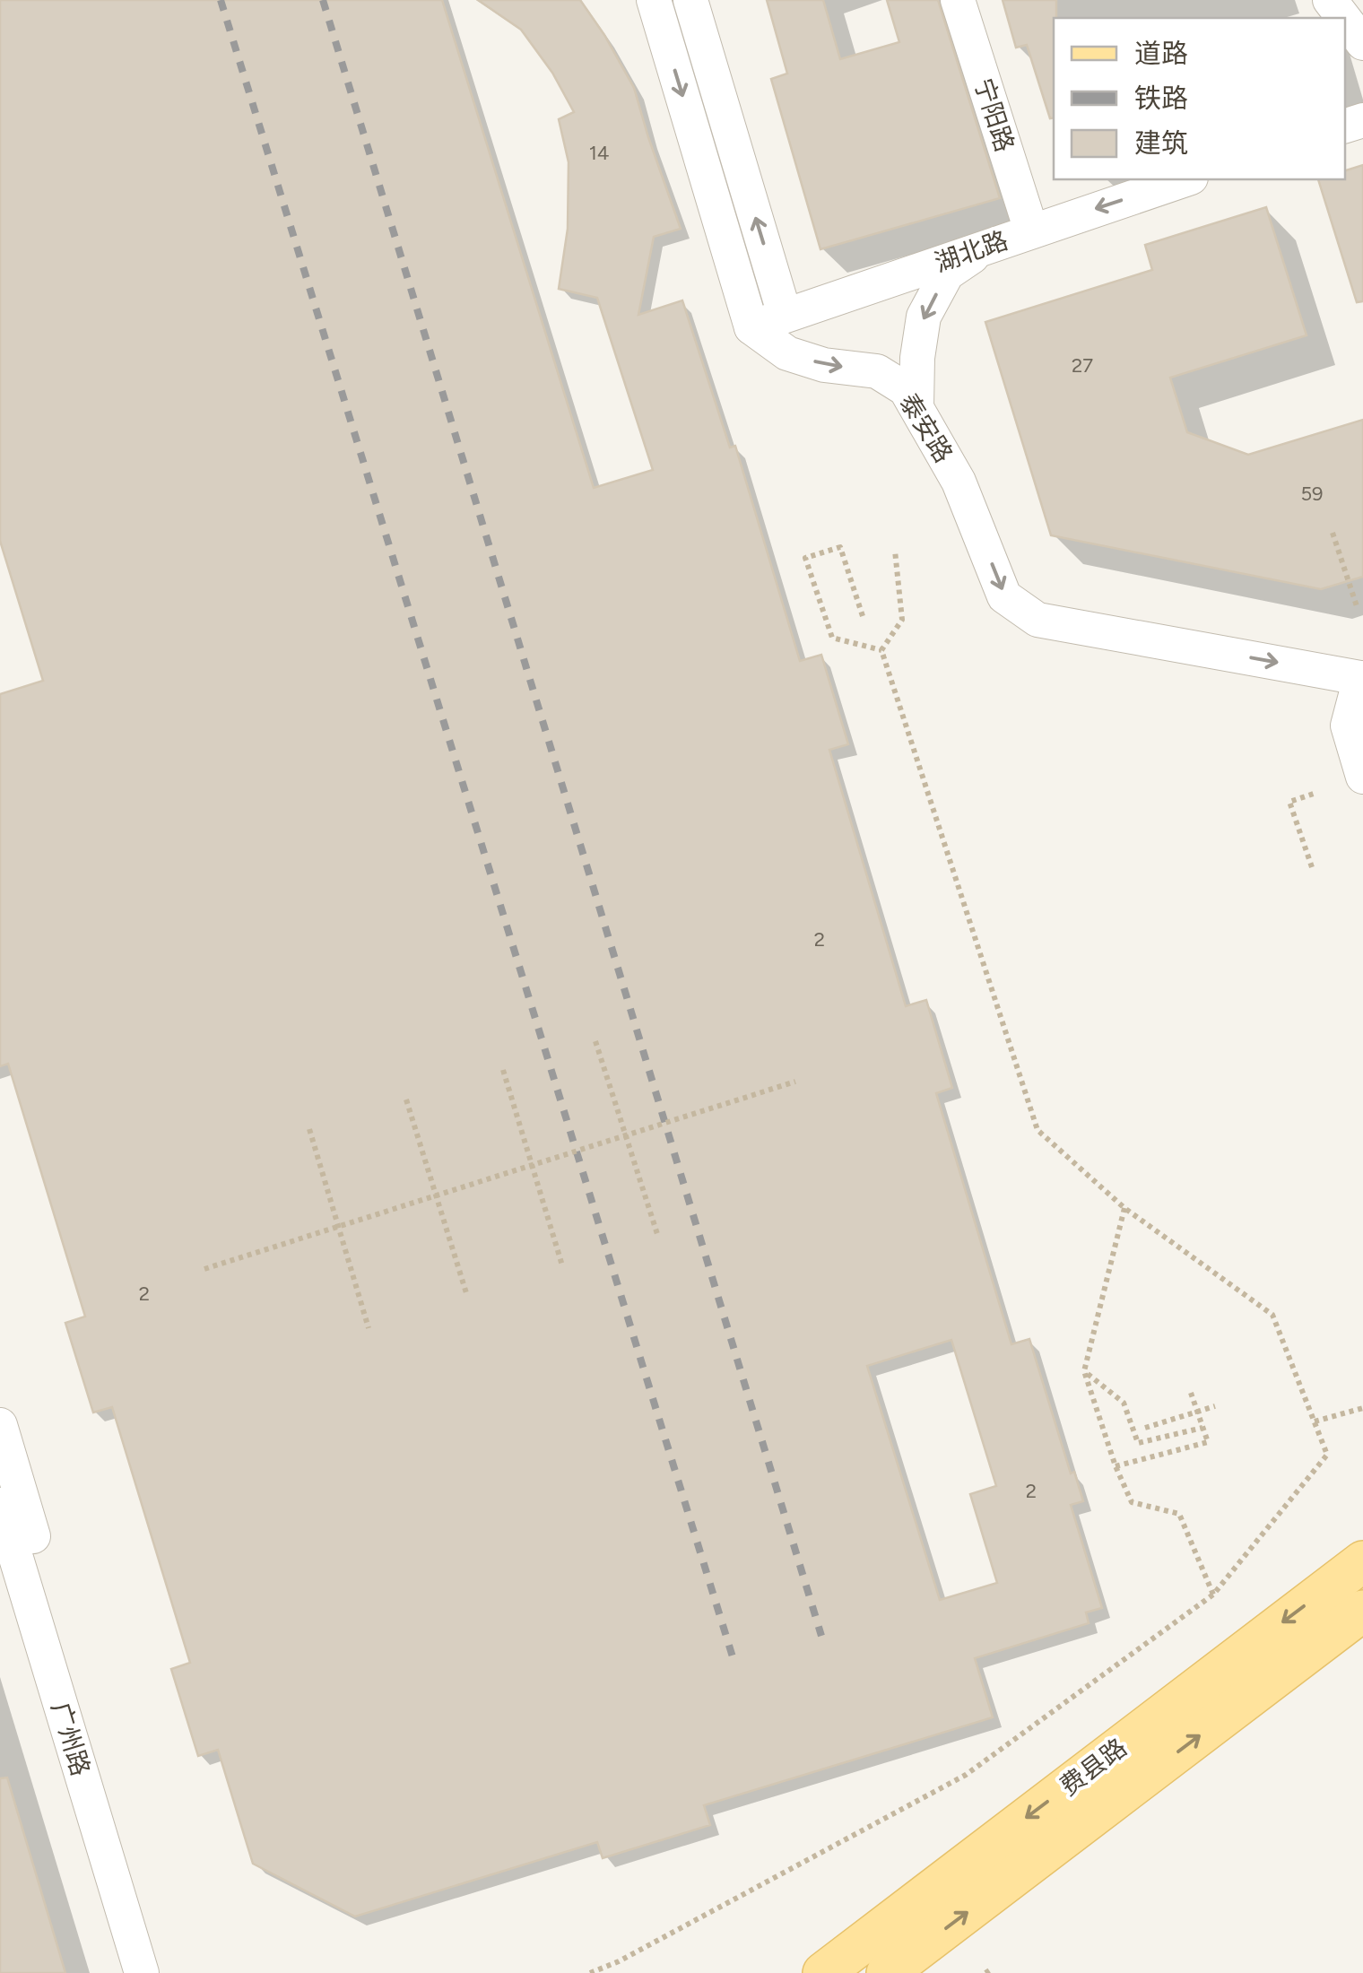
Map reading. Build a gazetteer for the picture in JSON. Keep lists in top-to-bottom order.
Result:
{
  "streets": {
    "main road": ["费县路"],
    "street": [
      "宁阳路",
      "湖北路",
      "泰安路",
      "广州路"
    ]
  },
  "crossings": [
    ["宁阳路", "湖北路"],
    ["湖北路", "泰安路"]
  ],
  "one_way": ["湖北路", "泰安路"],
  "house_numbers": [
    "14",
    "27",
    "59",
    "2",
    "2",
    "2"
  ],
  "legend": ["道路", "铁路", "建筑"]
}
